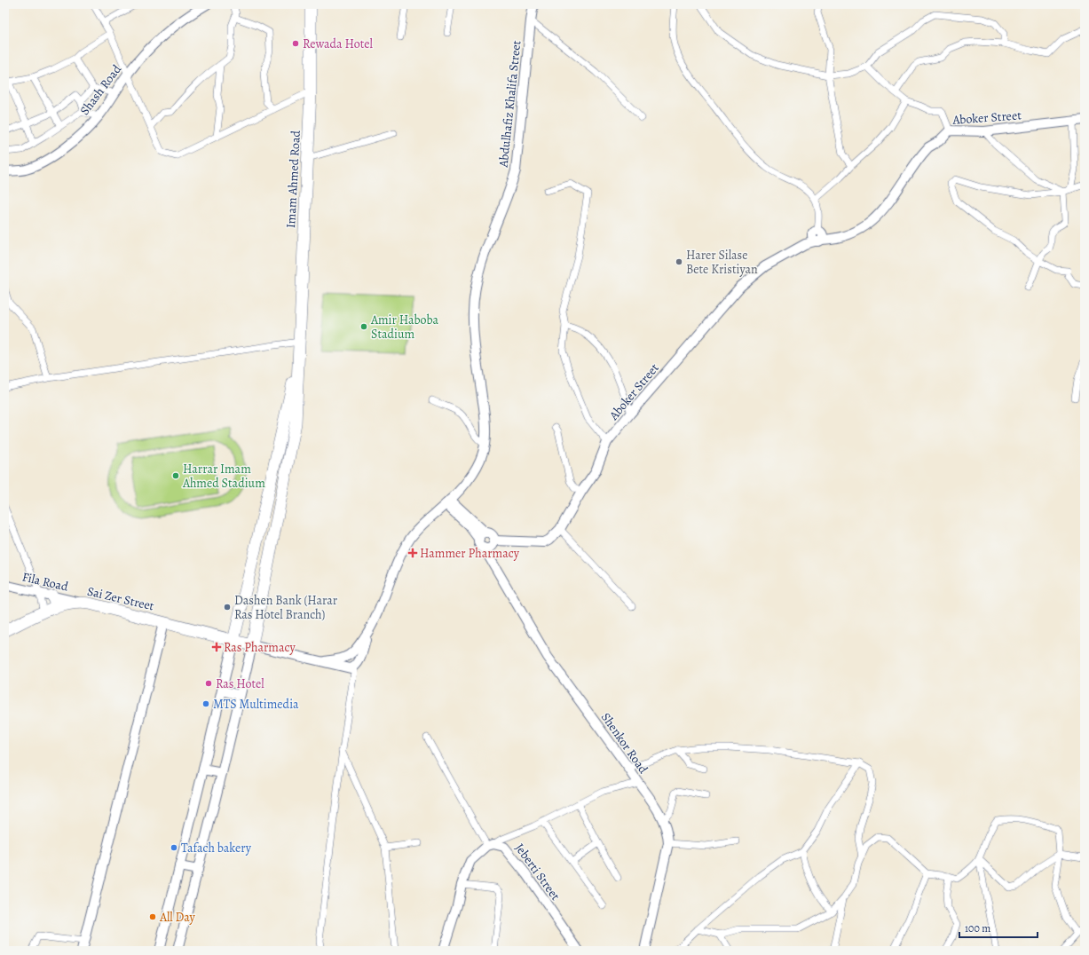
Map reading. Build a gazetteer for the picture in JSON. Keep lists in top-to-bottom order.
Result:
{
  "streets": {
    "highway": ["Imam Ahmed Road", "Sai Zer Street"],
    "main road": [
      "Shash Road",
      "Abdulhafiz Khalifa Street",
      "Aboker Street",
      "Fila Road",
      "Shenkor Road",
      "Jeberti Street"
    ]
  },
  "crossings": [
    ["Aboker Street", "Shenkor Road"],
    ["Imam Ahmed Road", "Sai Zer Street"],
    ["Fila Road", "Sai Zer Street"]
  ],
  "places": {
    "other": [
      "Rewada Hotel",
      "Harer Silase Bete Kristiyan",
      "Amir Haboba Stadium",
      "Harrar Imam Ahmed Stadium",
      "Dashen Bank (Harar Ras Hotel Branch)",
      "Ras Hotel",
      "MTS Multimedia",
      "Tafach bakery",
      "All Day"
    ],
    "health": ["Hammer Pharmacy", "Ras Pharmacy"]
  },
  "scale_bar": "100 m"
}
